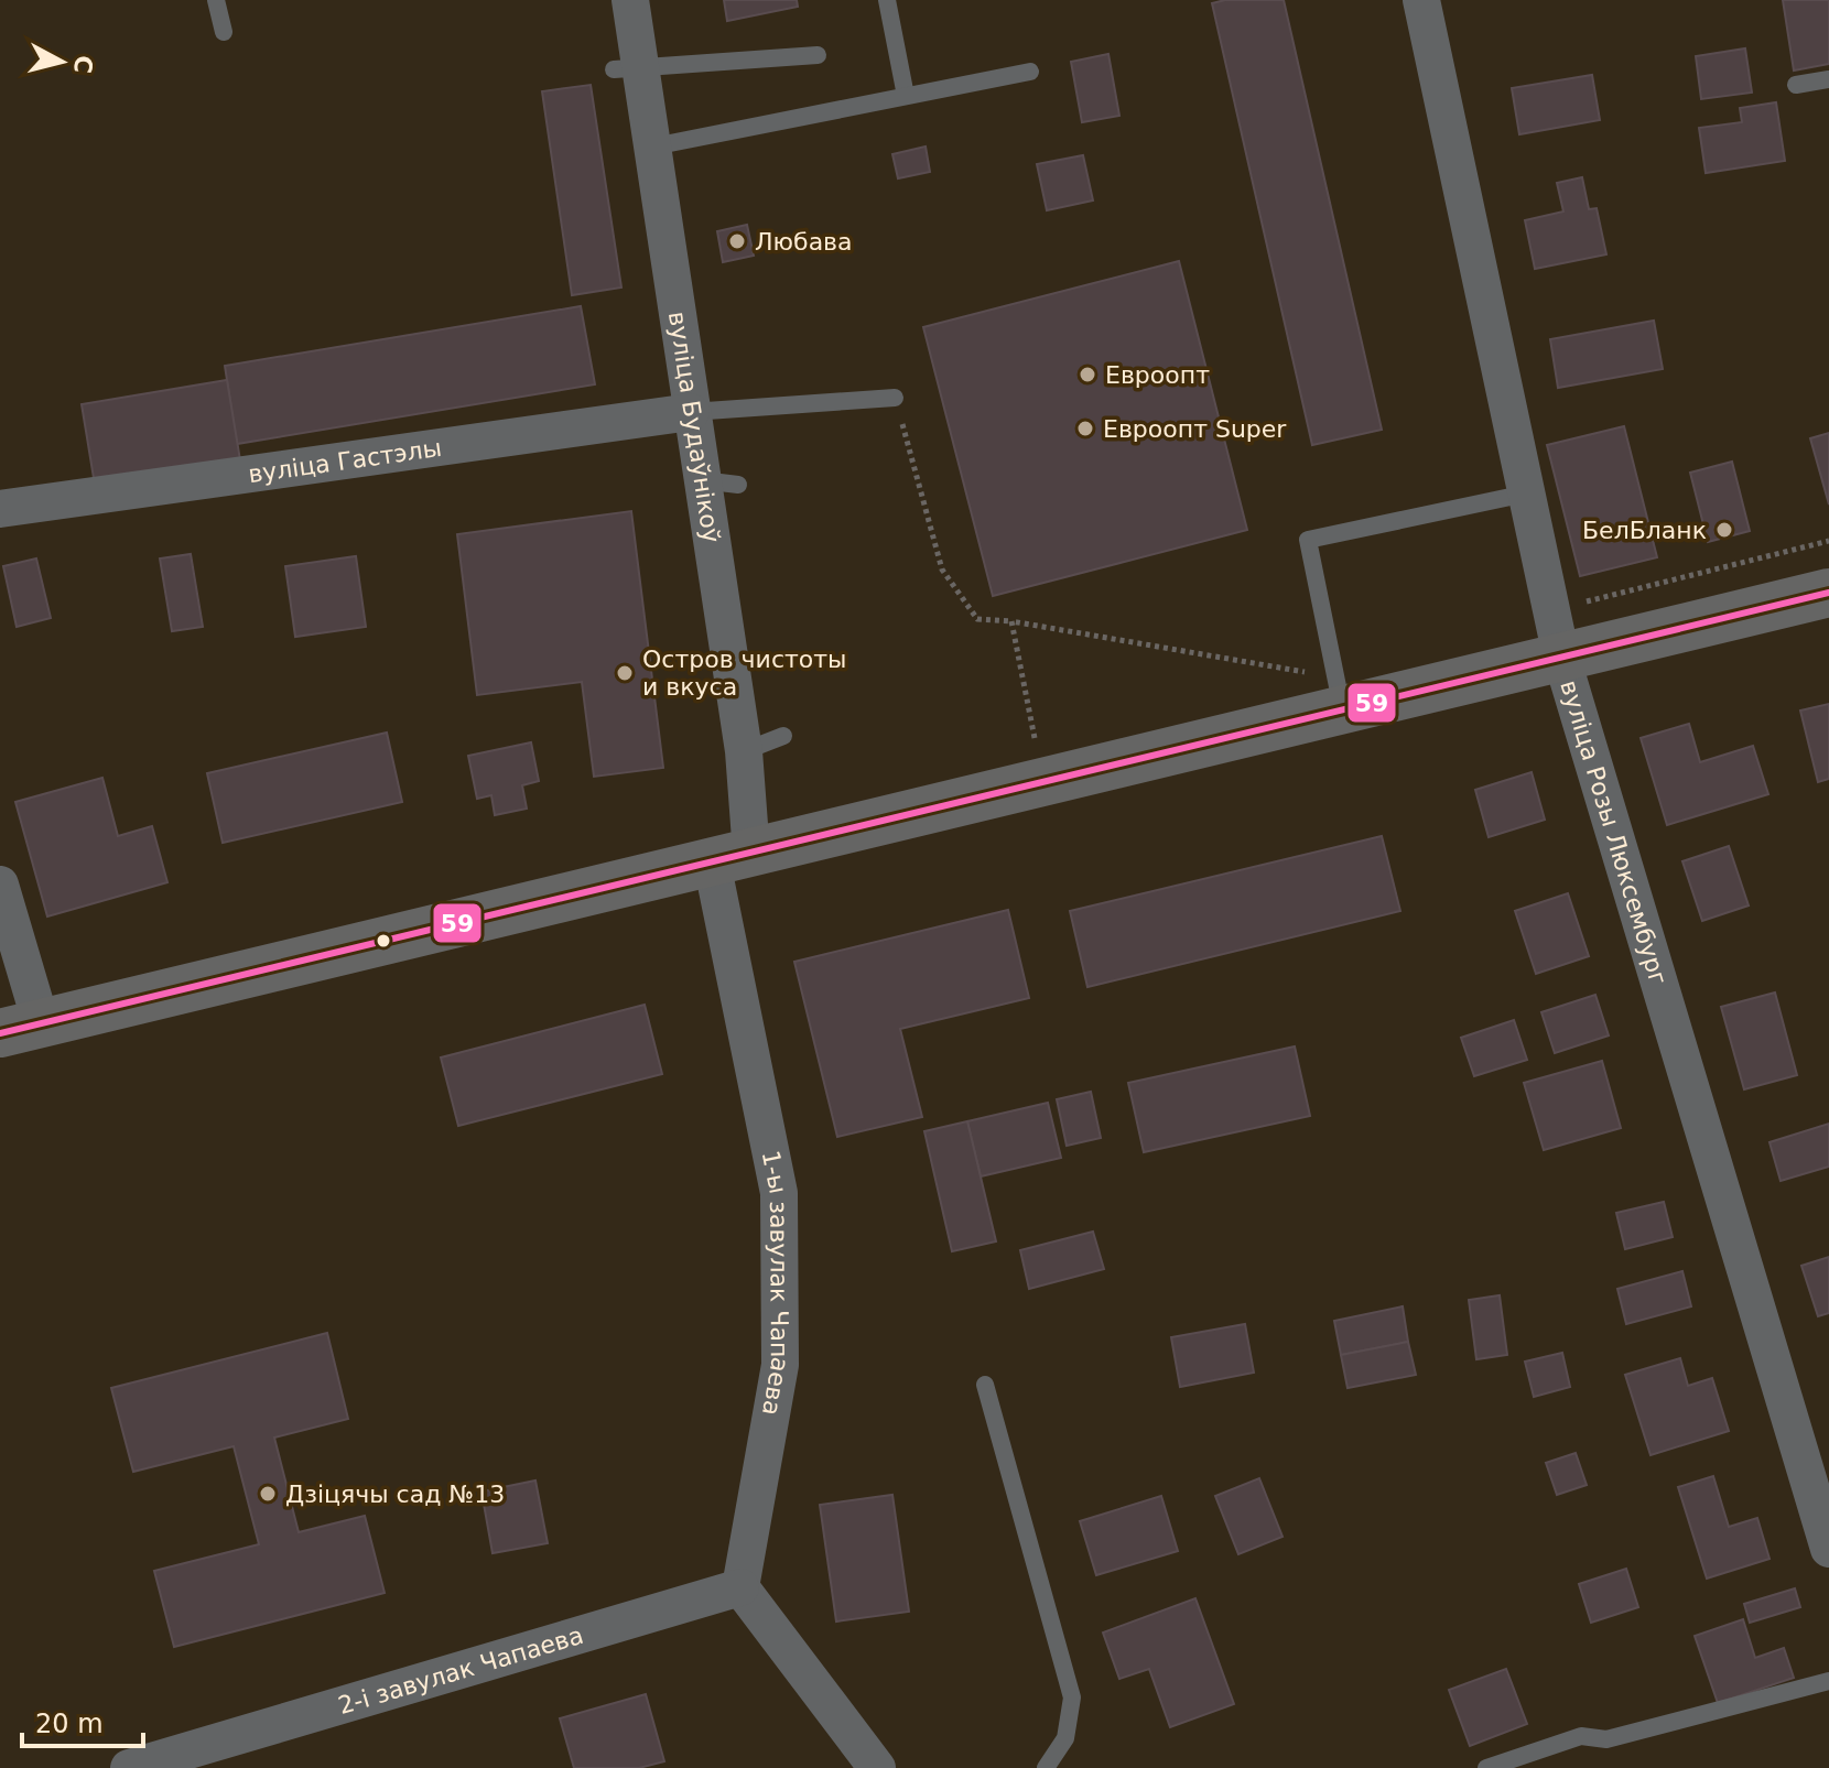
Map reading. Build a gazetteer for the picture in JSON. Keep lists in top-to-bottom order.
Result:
{
  "streets": {
    "street": [
      "вуліца Будаўнікоў",
      "вуліца Гастэлы",
      "вуліца Розы Люксембург",
      "1-ы завулак Чапаева",
      "2-і завулак Чапаева"
    ]
  },
  "crossings": [
    ["вуліца Будаўнікоў", "вуліца Гастэлы"],
    ["вуліца Будаўнікоў", "1-ы завулак Чапаева"],
    ["1-ы завулак Чапаева", "2-і завулак Чапаева"]
  ],
  "places": [
    "Любава",
    "Евроопт",
    "Евроопт Super",
    "БелБланк",
    "Остров чистоты и вкуса",
    "Дзіцячы сад №13"
  ],
  "lines": ["transit line 59"],
  "scale_bar": "20 m",
  "north": "right"
}
